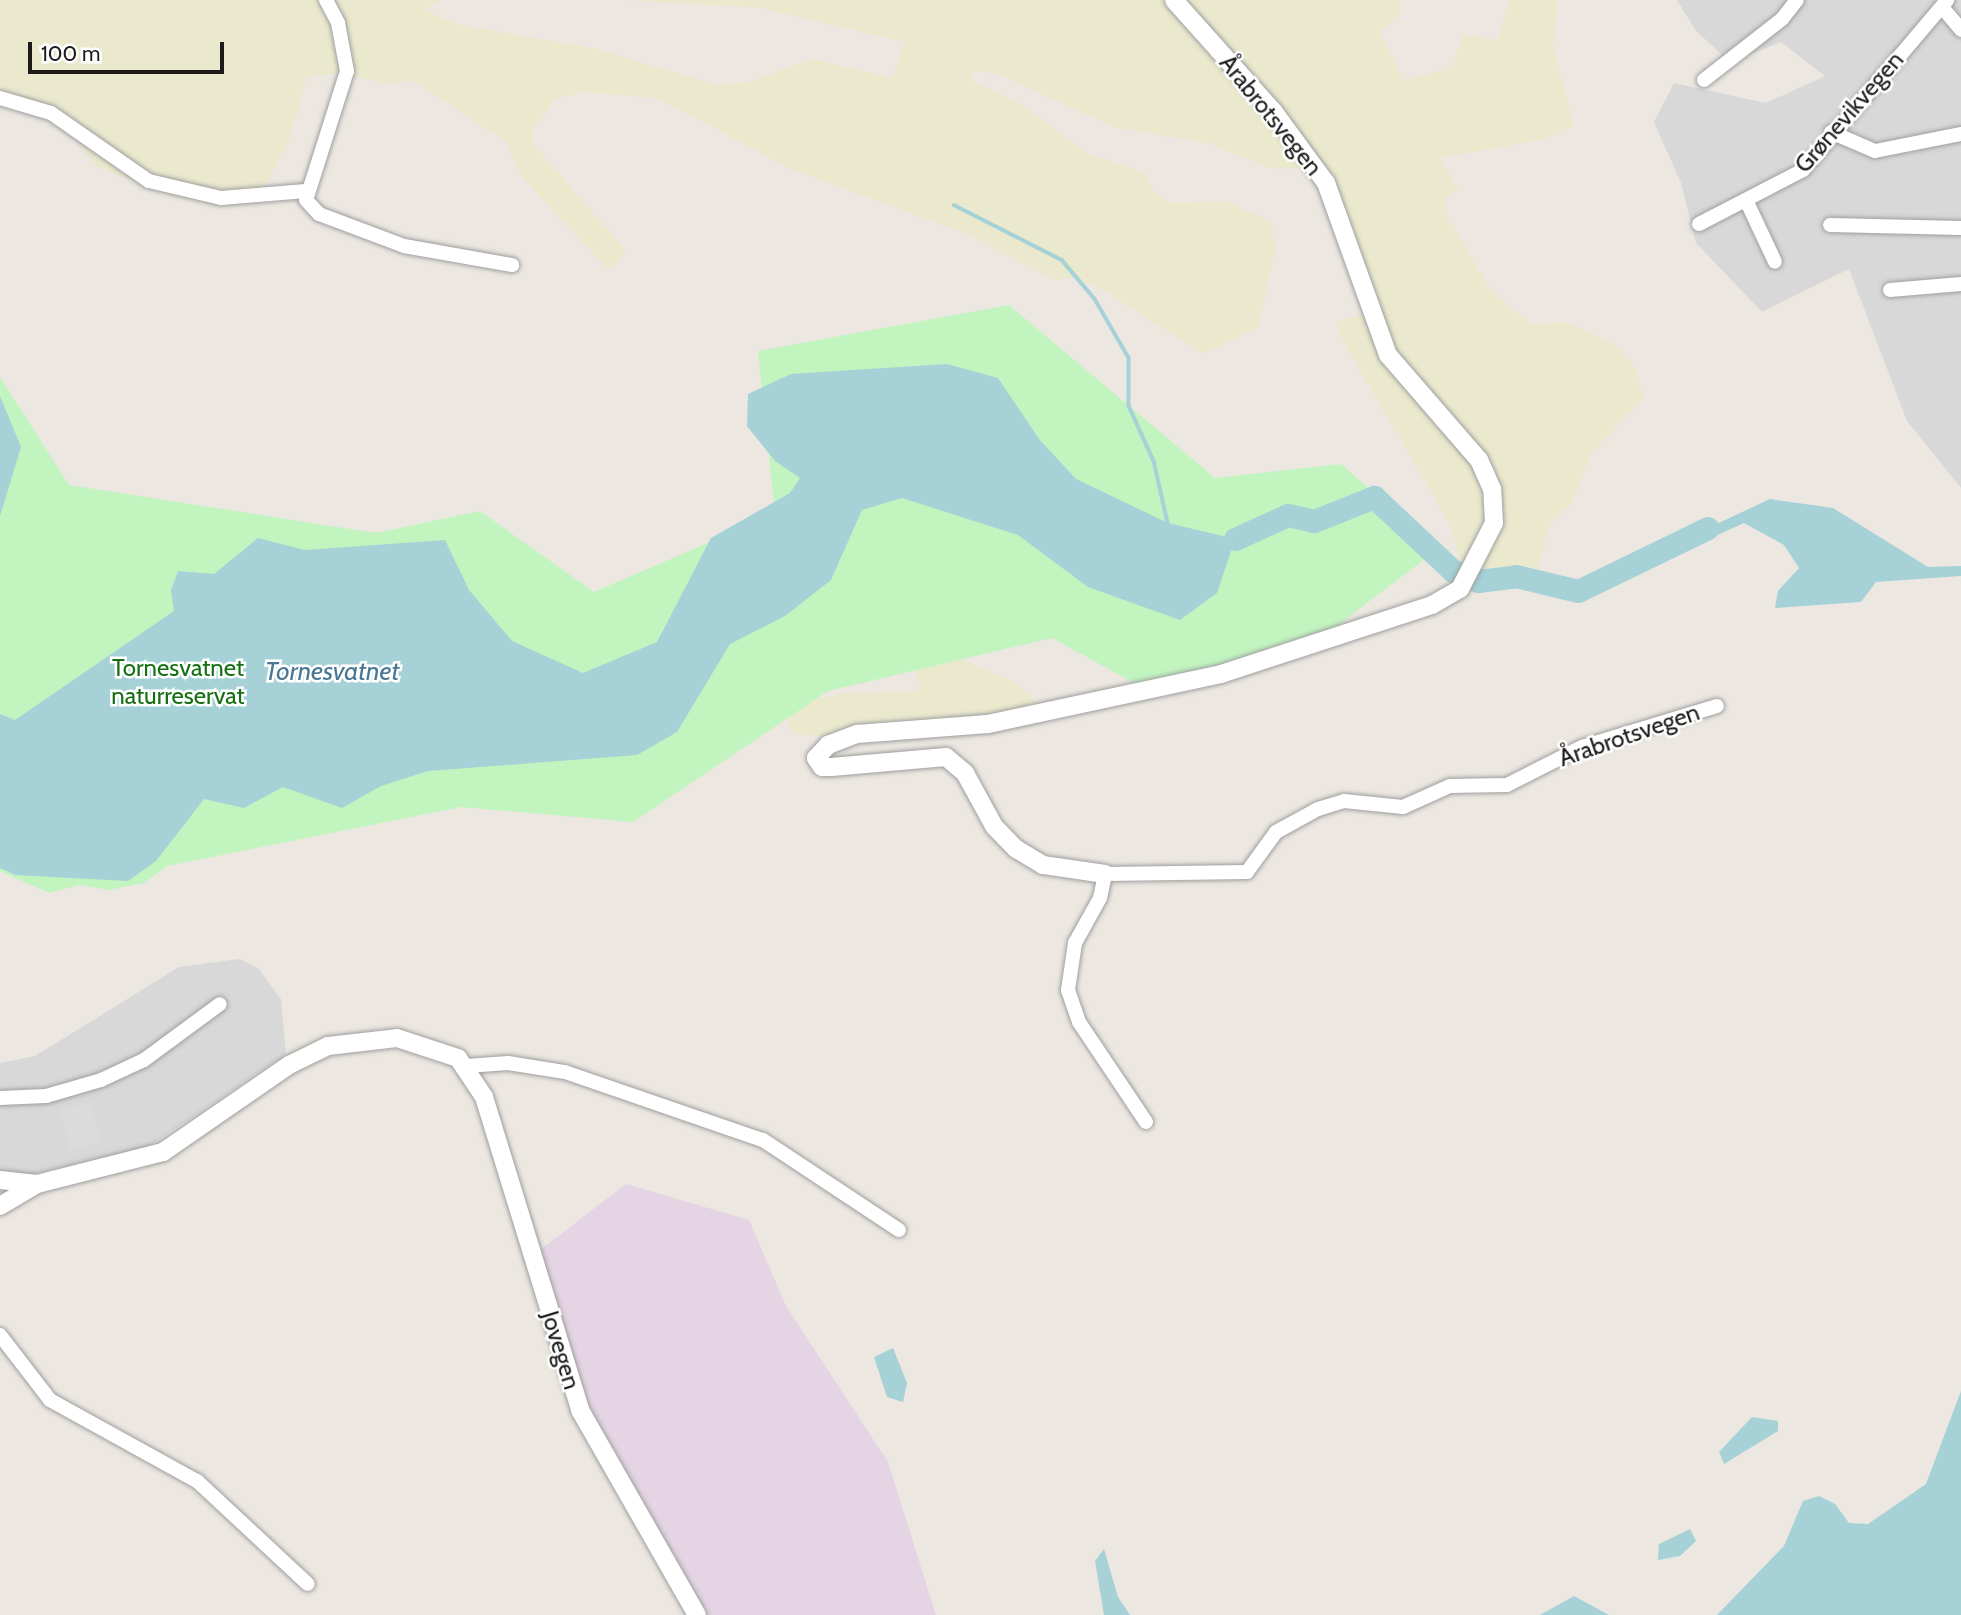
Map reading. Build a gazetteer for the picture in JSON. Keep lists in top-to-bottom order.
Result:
{
  "streets": {
    "street": ["Grønevikvegen", "Årabrotsvegen", "Jovegen"]
  },
  "water": ["Tornesvatnet"],
  "parks": ["Tornesvatnet naturreservat"],
  "scale_bar": "100 m"
}
